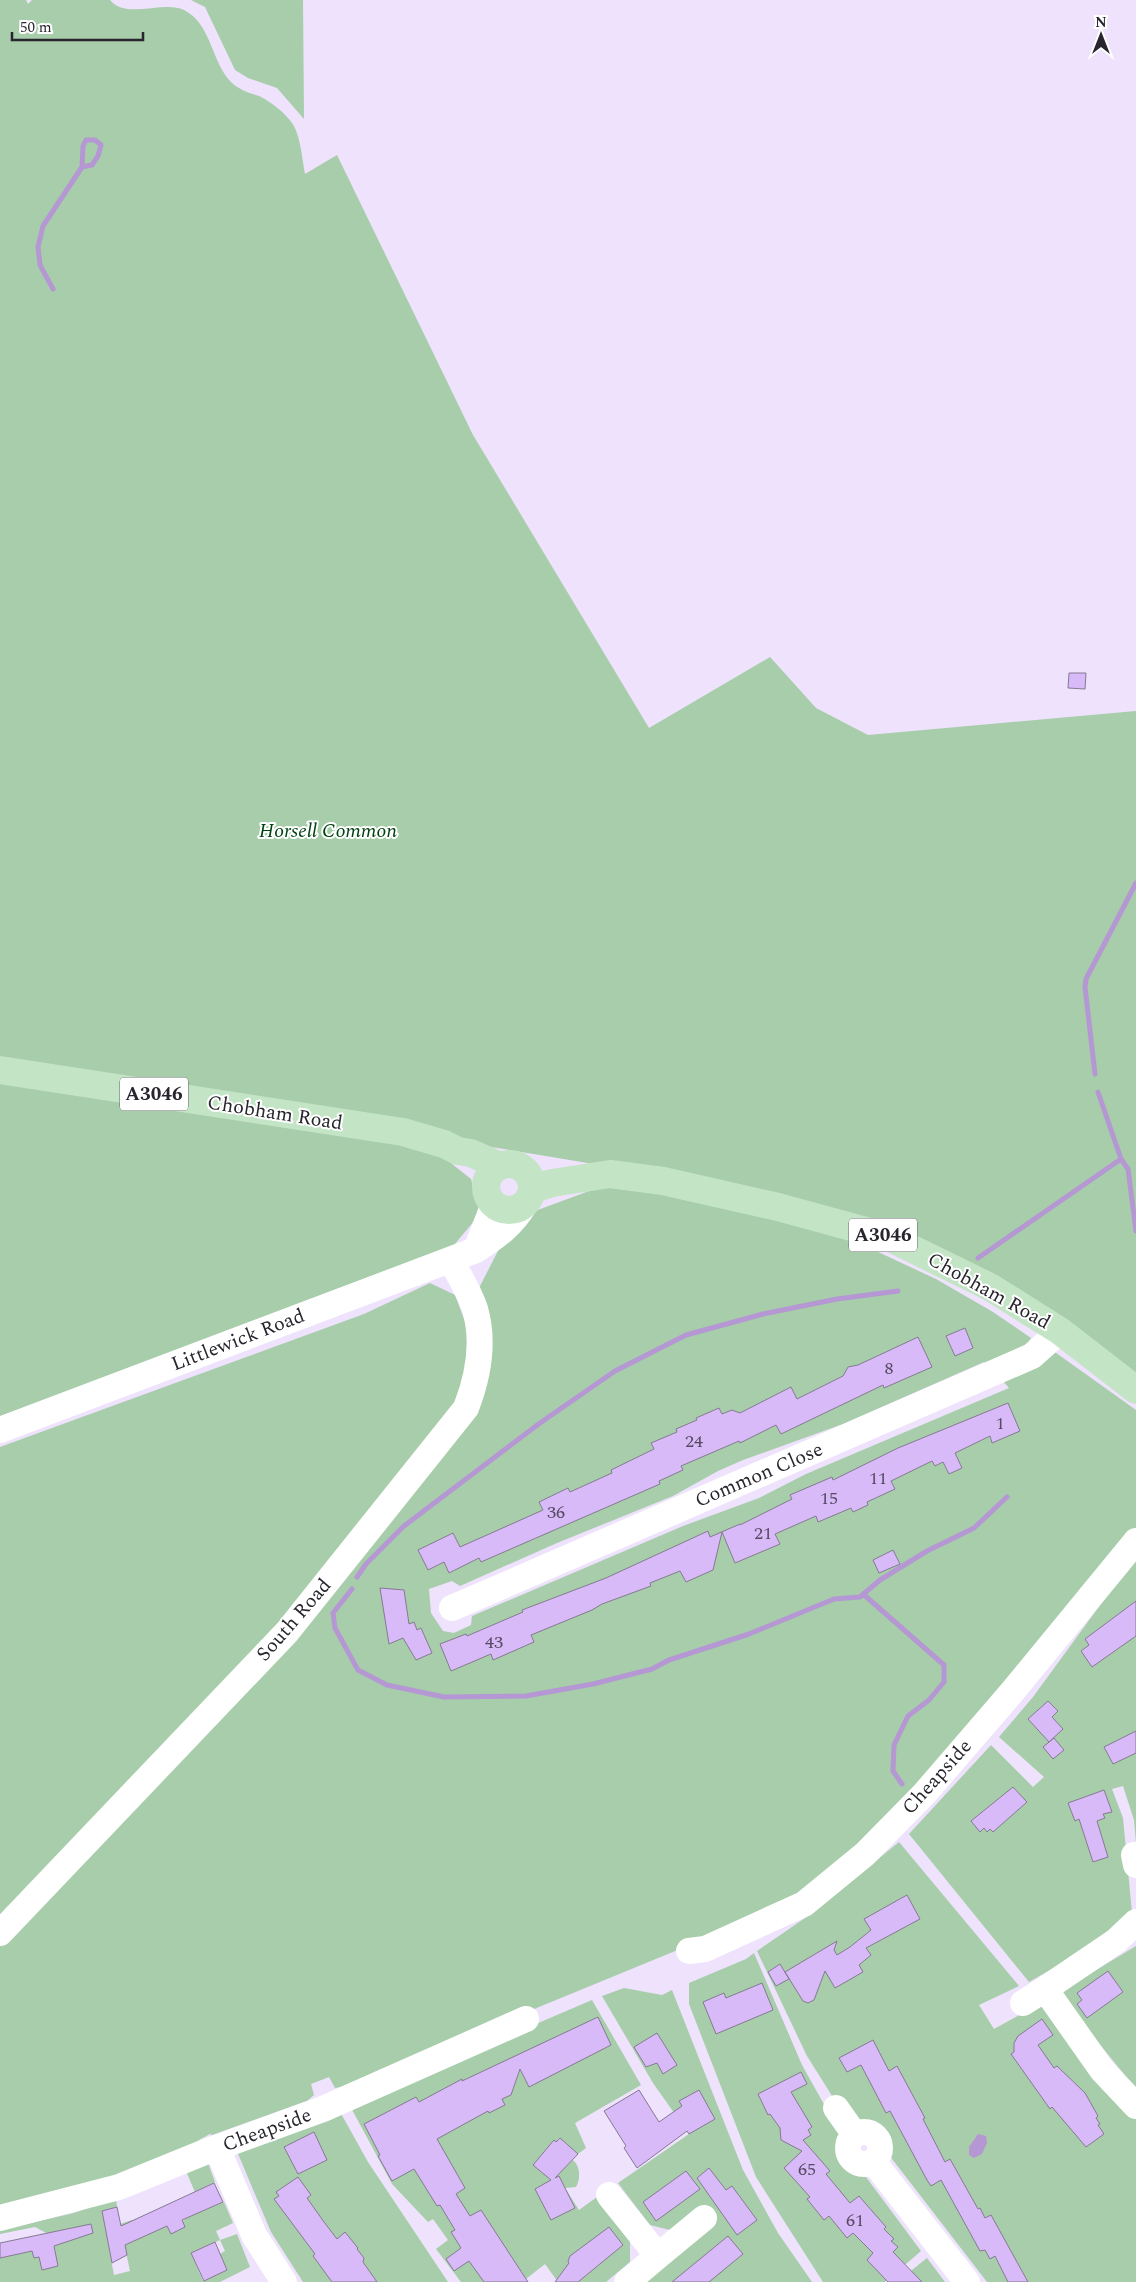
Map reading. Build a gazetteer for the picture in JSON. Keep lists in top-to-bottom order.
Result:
{
  "streets": {
    "main road": ["A3046", "Chobham Road"],
    "street": [
      "Littlewick Road",
      "Common Close",
      "South Road",
      "Cheapside"
    ]
  },
  "crossings": [
    ["Chobham Road", "Littlewick Road"],
    ["Chobham Road", "Common Close"],
    ["Littlewick Road", "South Road"]
  ],
  "parks": ["Horsell Common"],
  "house_numbers": [
    "8",
    "1",
    "24",
    "11",
    "15",
    "36",
    "21",
    "43",
    "65",
    "61"
  ],
  "scale_bar": "50 m",
  "north": "top"
}
